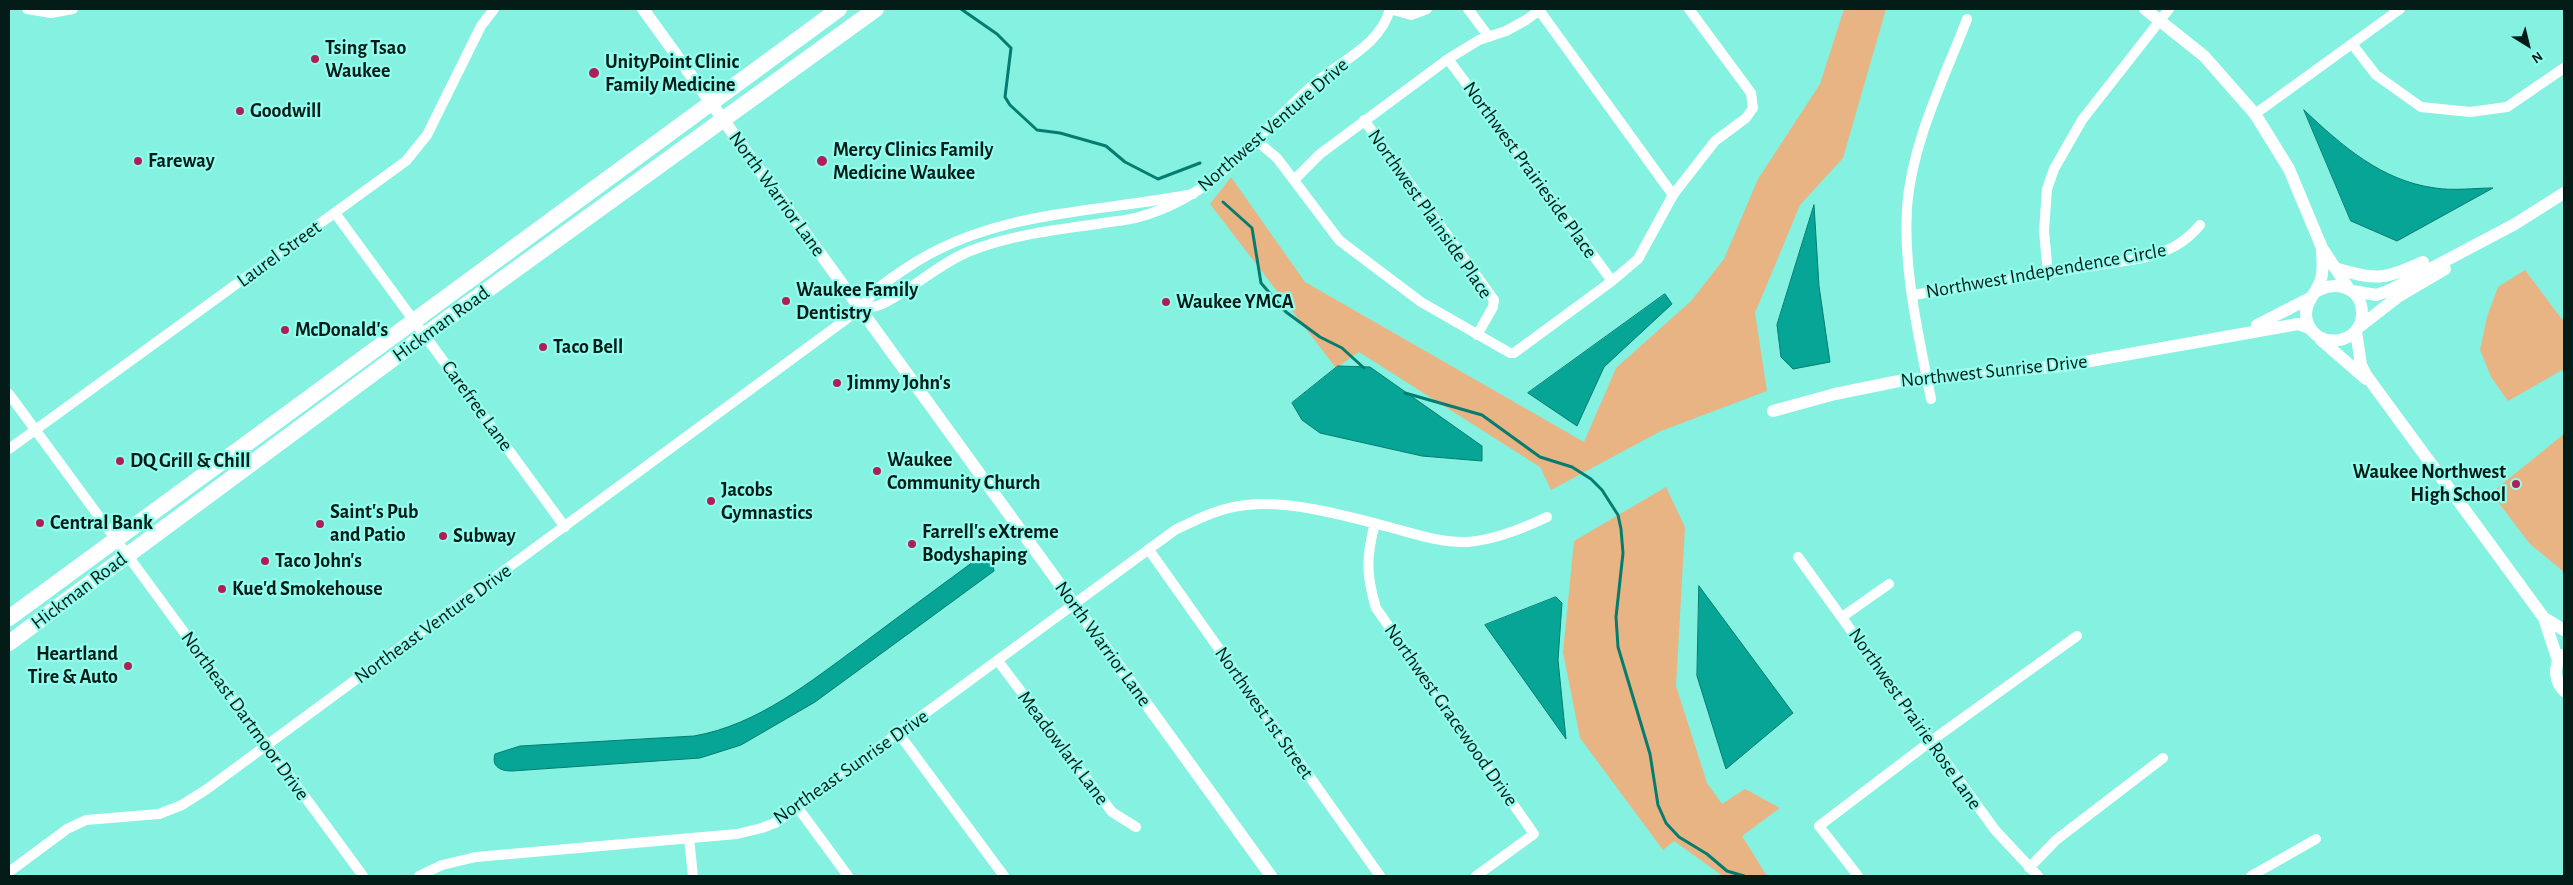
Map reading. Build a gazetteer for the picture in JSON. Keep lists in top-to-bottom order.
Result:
{
  "streets": {
    "highway": ["Hickman Road"],
    "street": [
      "Northwest Venture Drive",
      "Northwest Prairieside Place",
      "North Warrior Lane",
      "Northwest Plainside Place",
      "Laurel Street",
      "Northwest Independence Circle",
      "Northwest Sunrise Drive",
      "Carefree Lane",
      "Northeast Venture Drive",
      "Northwest 1st Street",
      "Northwest Gracewood Drive",
      "Northeast Dartmoor Drive",
      "Northwest Prairie Rose Lane",
      "Meadowlark Lane",
      "Northeast Sunrise Drive"
    ]
  },
  "crossings": [
    ["Northwest Venture Drive", "North Warrior Lane"],
    ["Northwest Venture Drive", "Northeast Venture Drive"],
    ["North Warrior Lane", "Hickman Road"],
    ["North Warrior Lane", "Northeast Venture Drive"],
    ["North Warrior Lane", "Northeast Sunrise Drive"],
    ["Laurel Street", "Carefree Lane"],
    ["Laurel Street", "Northeast Dartmoor Drive"],
    ["Hickman Road", "Carefree Lane"],
    ["Hickman Road", "Northeast Dartmoor Drive"],
    ["Carefree Lane", "Northeast Venture Drive"],
    ["Northeast Venture Drive", "Northeast Dartmoor Drive"],
    ["Meadowlark Lane", "Northeast Sunrise Drive"]
  ],
  "places": [
    "Tsing Tsao Waukee",
    "UnityPoint Clinic Family Medicine",
    "Goodwill",
    "Fareway",
    "Mercy Clinics Family Medicine Waukee",
    "Waukee Family Dentistry",
    "Waukee YMCA",
    "McDonald's",
    "Taco Bell",
    "Jimmy John's",
    "DQ Grill & Chill",
    "Waukee Community Church",
    "Waukee Northwest High School",
    "Jacobs Gymnastics",
    "Central Bank",
    "Saint's Pub and Patio",
    "Subway",
    "Farrell's eXtreme Bodyshaping",
    "Taco John's",
    "Kue'd Smokehouse",
    "Heartland Tire & Auto"
  ],
  "north": "bottom right"
}
